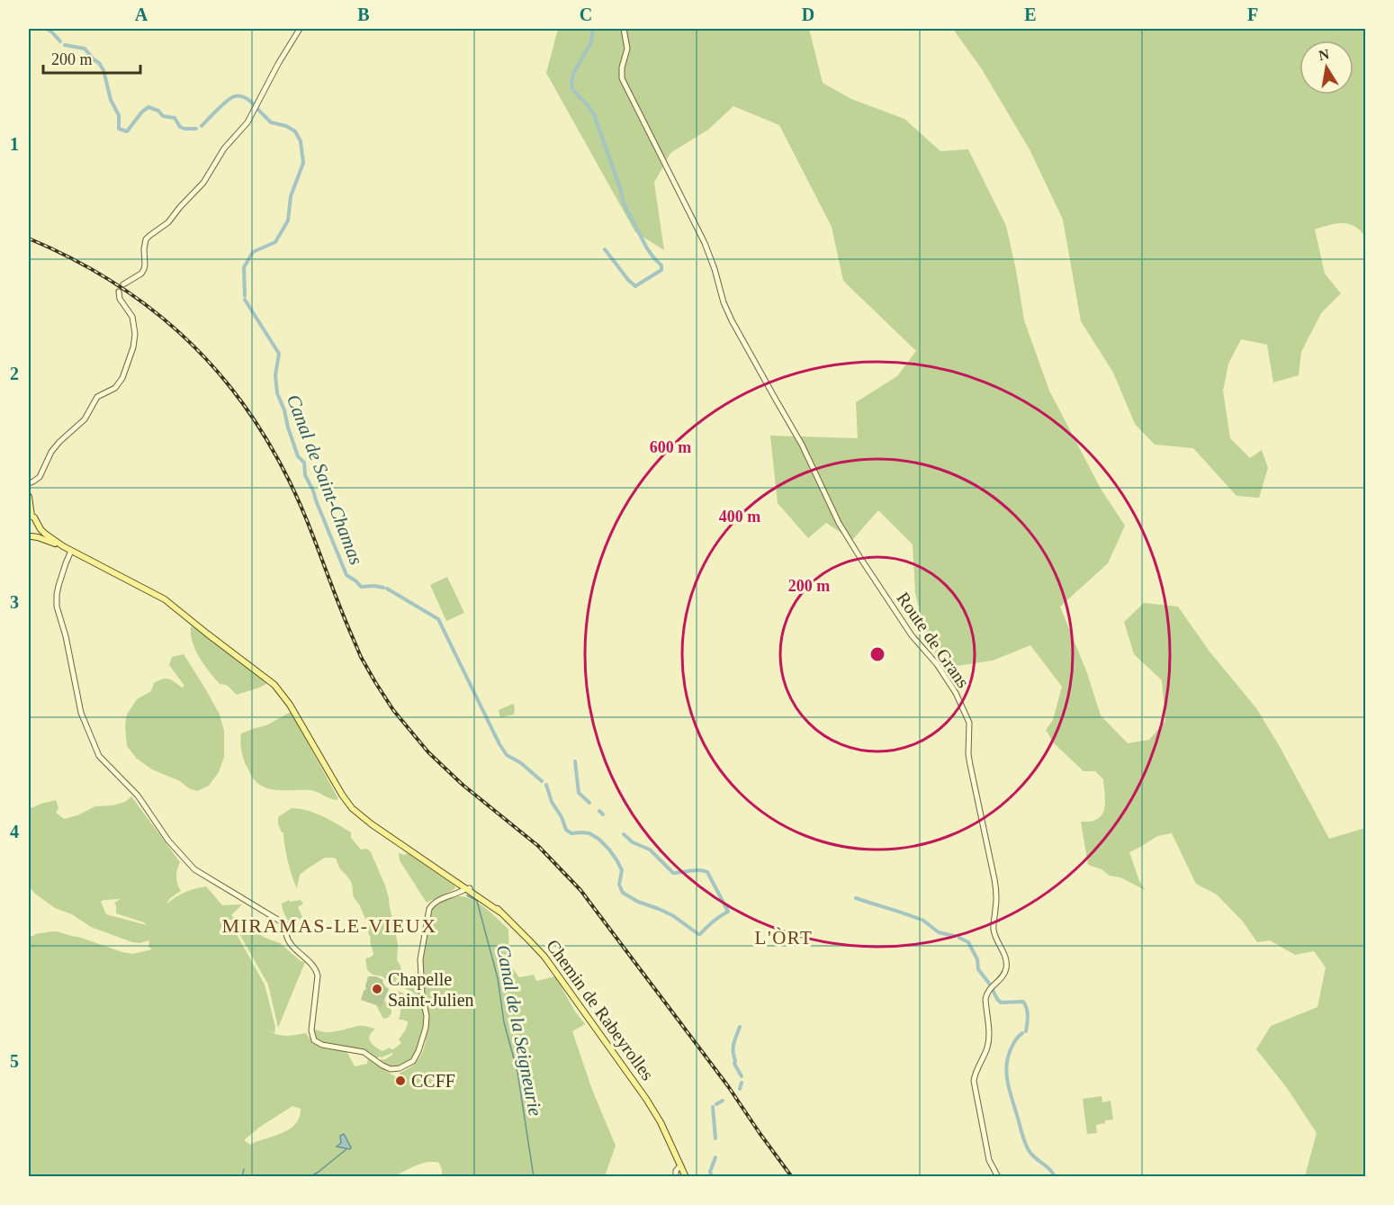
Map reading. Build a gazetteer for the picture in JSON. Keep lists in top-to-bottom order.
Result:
{
  "streets": {
    "main road": ["Chemin de Rabeyrolles"],
    "street": ["Route de Grans"]
  },
  "districts": ["MIRAMAS-LE-VIEUX", "L'ÒRT"],
  "water": ["Canal de Saint-Chamas", "Canal de la Seigneurie"],
  "places": ["Chapelle Saint-Julien", "CCFF"],
  "scale_bar": "200 m",
  "north": "top",
  "grid": {
    "columns": [
      "A",
      "B",
      "C",
      "D",
      "E",
      "F"
    ],
    "rows": [
      "1",
      "2",
      "3",
      "4",
      "5"
    ]
  },
  "rings": ["600 m", "400 m", "200 m"]
}
